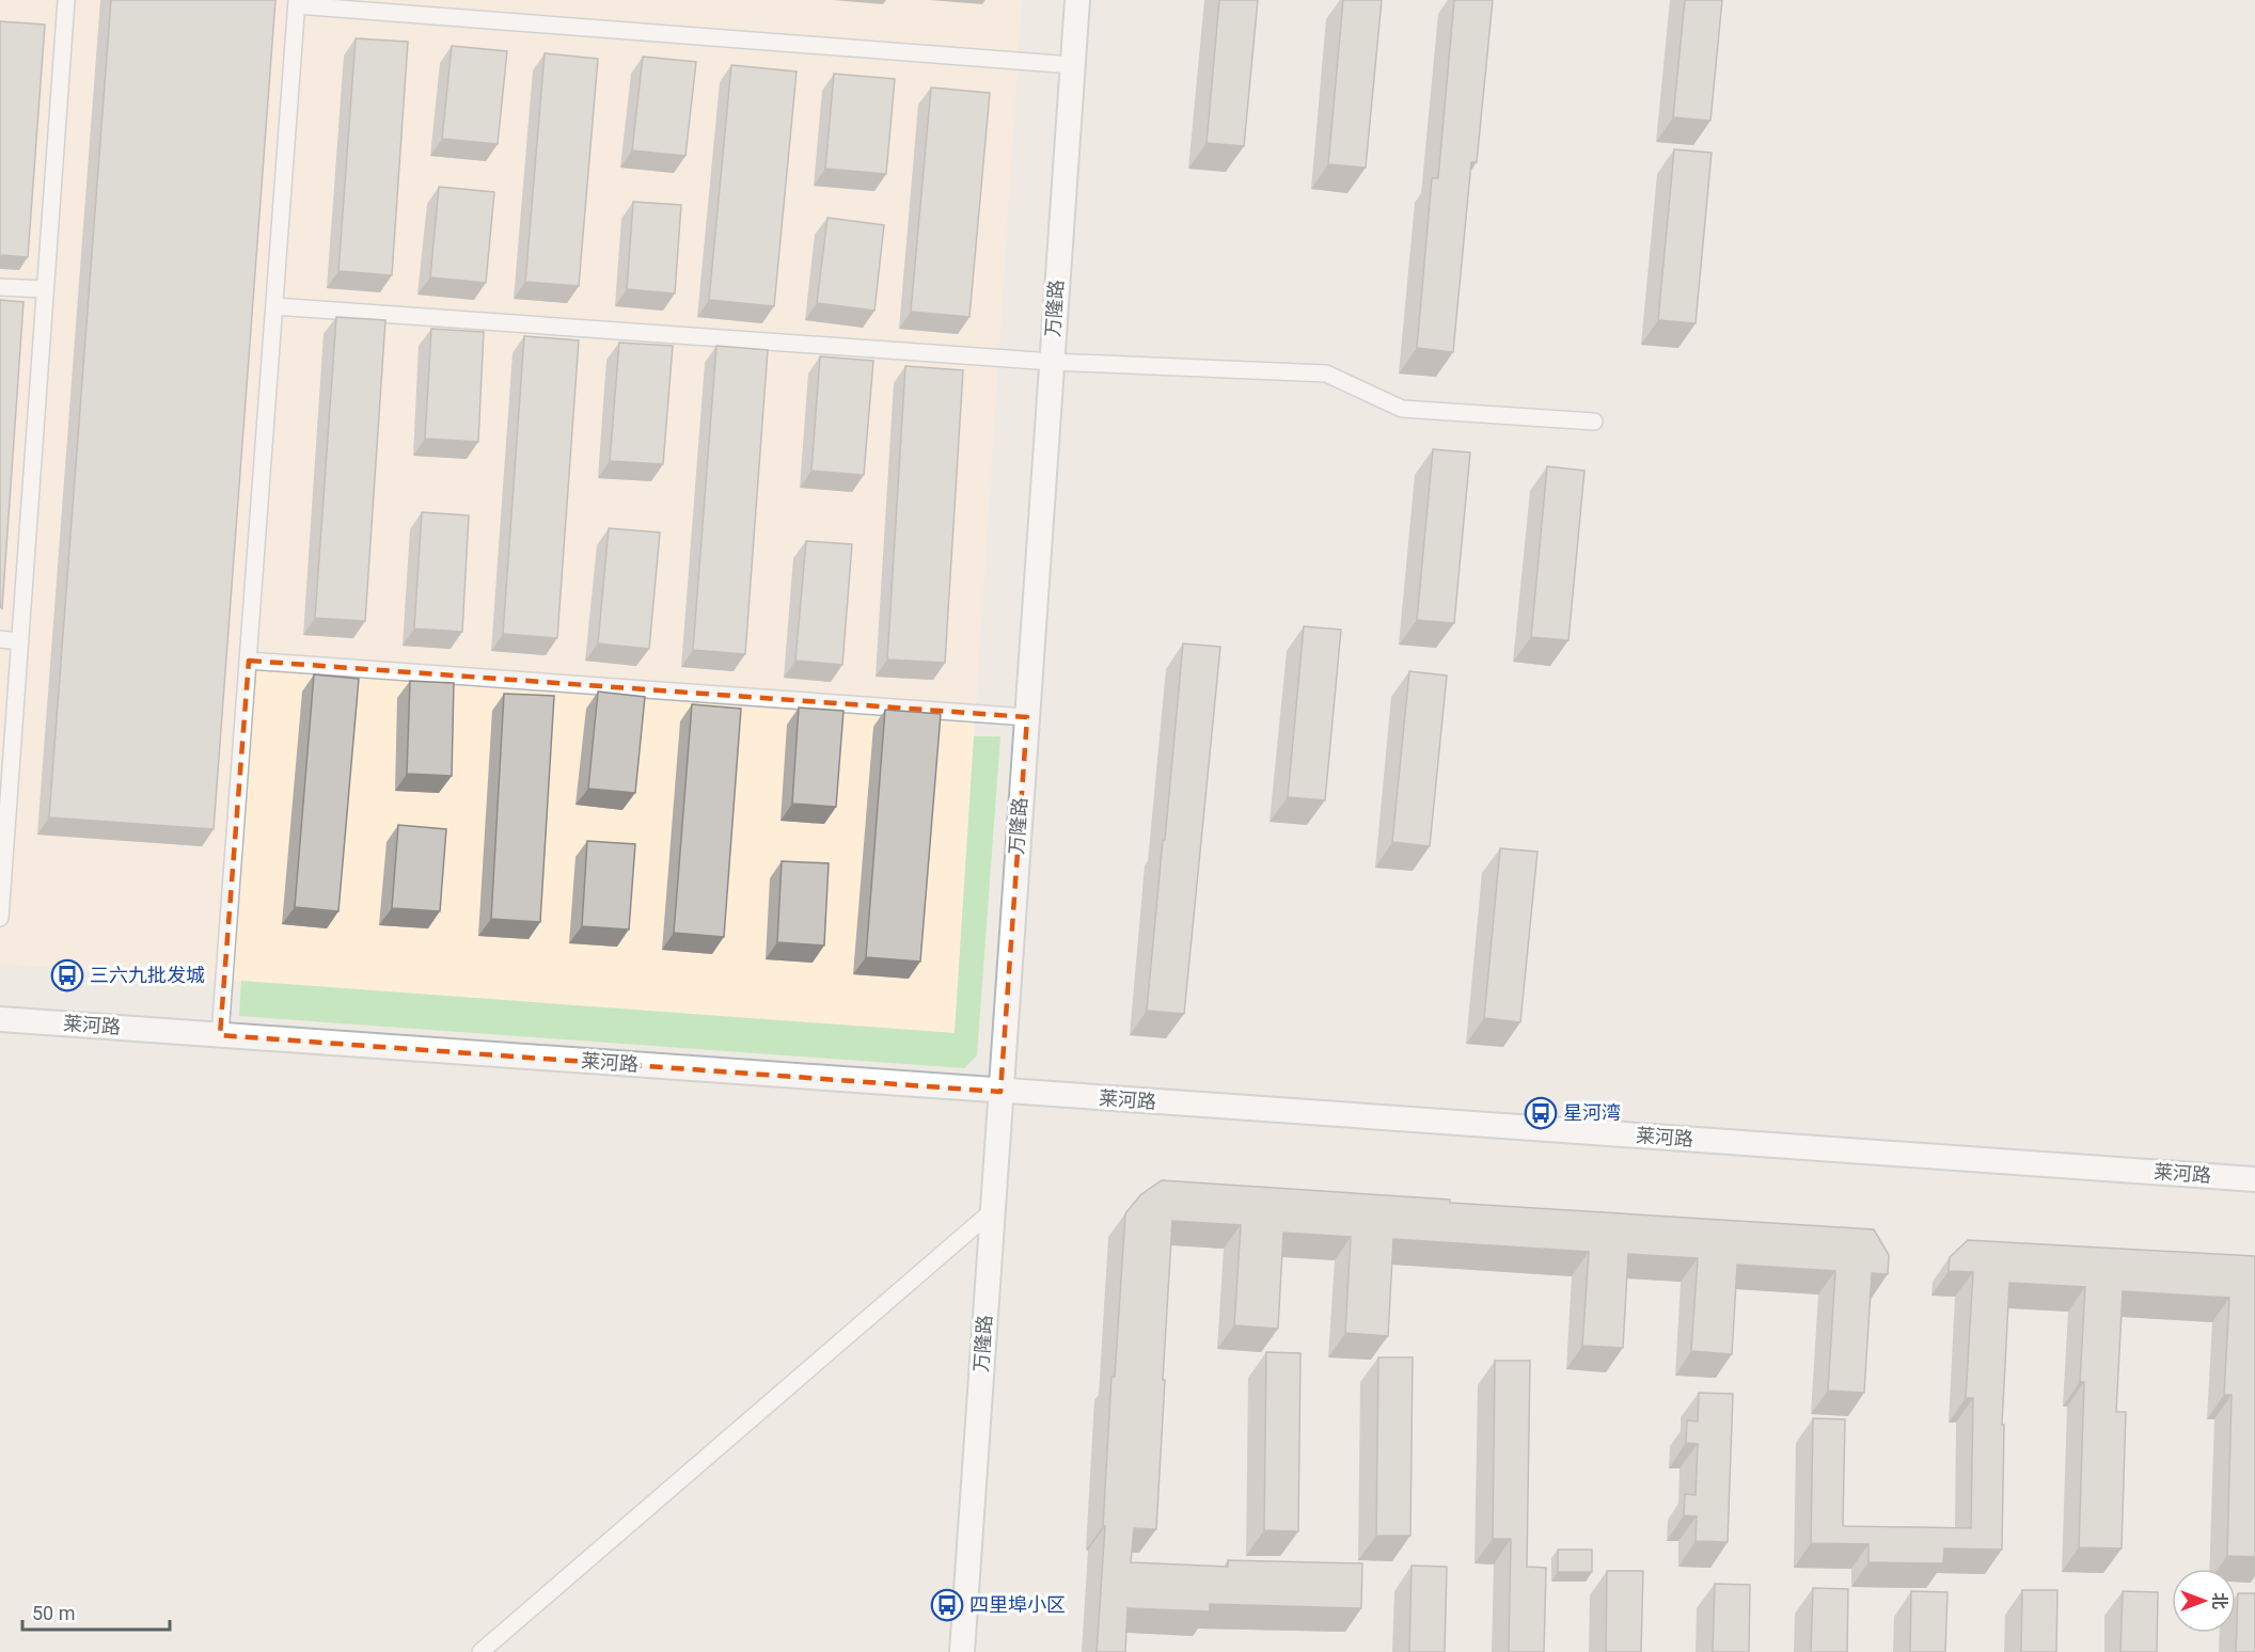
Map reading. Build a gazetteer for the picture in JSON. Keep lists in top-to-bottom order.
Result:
{
  "streets": {
    "street": ["万隆路", "莱河路"]
  },
  "crossings": [
    ["万隆路", "莱河路"]
  ],
  "places": {
    "bus stop": ["三六九批发城", "星河湾", "四里埠小区"]
  },
  "scale_bar": "50 m",
  "north": "right"
}
